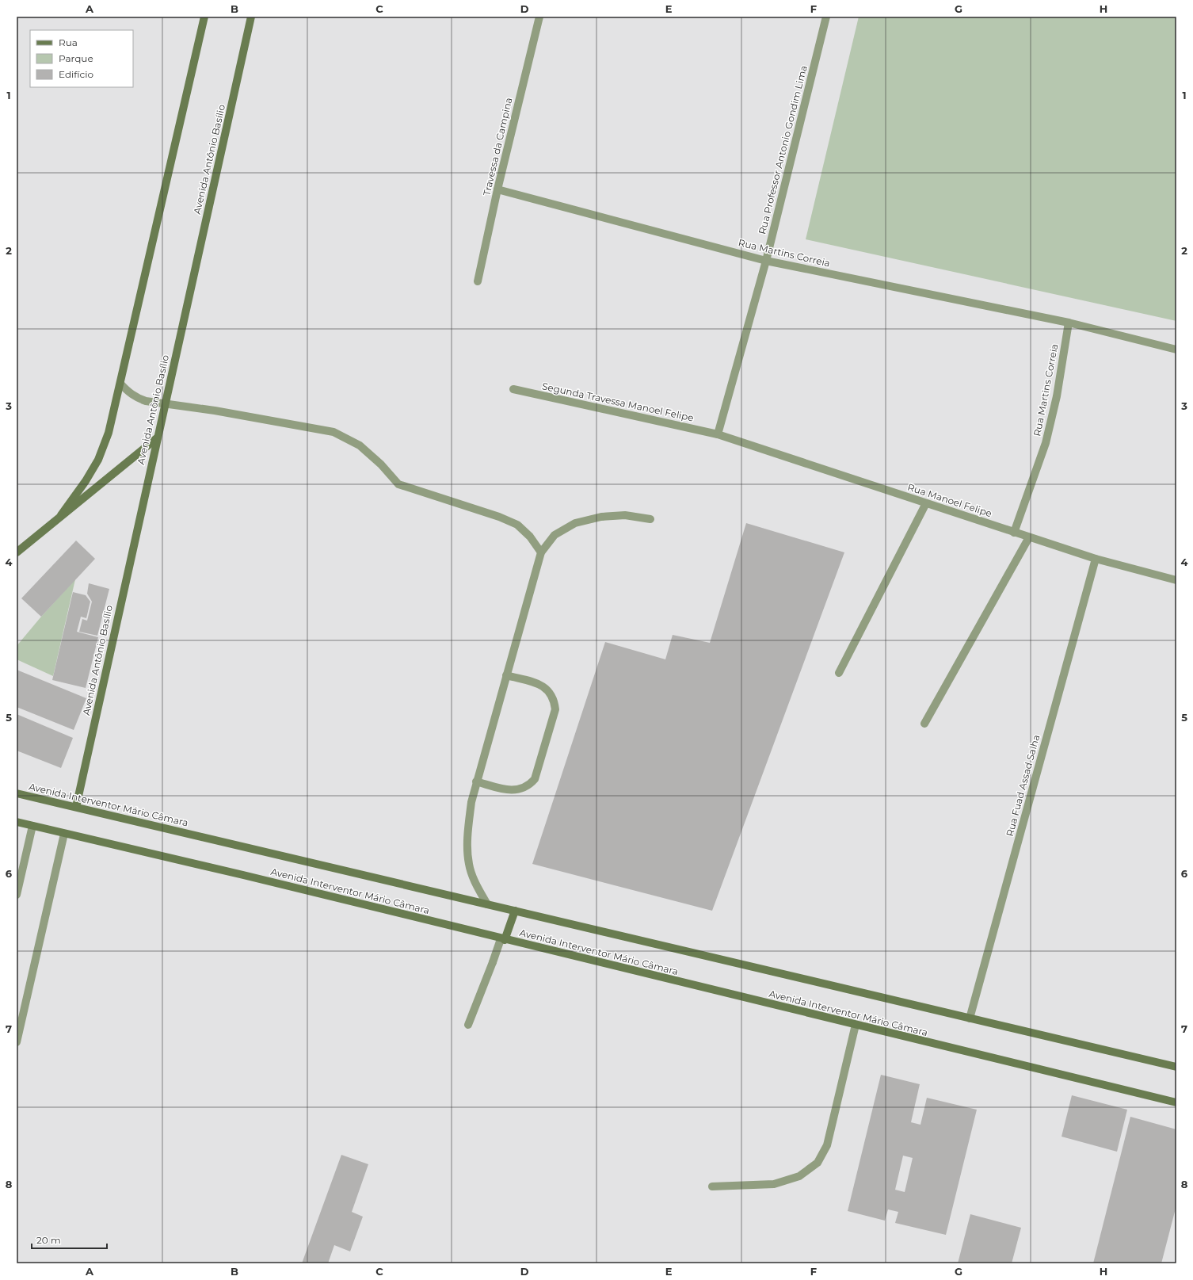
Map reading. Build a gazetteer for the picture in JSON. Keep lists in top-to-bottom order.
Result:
{
  "streets": {
    "main road": ["Avenida Antônio Basílio", "Avenida Interventor Mário Câmara"],
    "street": [
      "Travessa da Campina",
      "Rua Professor Antonio Gondim Lima",
      "Rua Martins Correia",
      "Segunda Travessa Manoel Felipe",
      "Rua Manoel Felipe",
      "Rua Fuad Assad Salha"
    ]
  },
  "crossings": [
    ["Travessa da Campina", "Rua Martins Correia"],
    ["Rua Professor Antonio Gondim Lima", "Rua Martins Correia"],
    ["Rua Professor Antonio Gondim Lima", "Segunda Travessa Manoel Felipe"],
    ["Rua Professor Antonio Gondim Lima", "Rua Manoel Felipe"],
    ["Avenida Antônio Basílio", "Avenida Interventor Mário Câmara"],
    ["Rua Martins Correia", "Rua Manoel Felipe"],
    ["Segunda Travessa Manoel Felipe", "Rua Manoel Felipe"],
    ["Rua Manoel Felipe", "Rua Fuad Assad Salha"],
    ["Rua Fuad Assad Salha", "Avenida Interventor Mário Câmara"]
  ],
  "legend": ["Rua", "Parque", "Edifício"],
  "scale_bar": "20 m",
  "grid": {
    "columns": [
      "A",
      "B",
      "C",
      "D",
      "E",
      "F",
      "G",
      "H"
    ],
    "rows": [
      "1",
      "2",
      "3",
      "4",
      "5",
      "6",
      "7",
      "8"
    ]
  }
}
